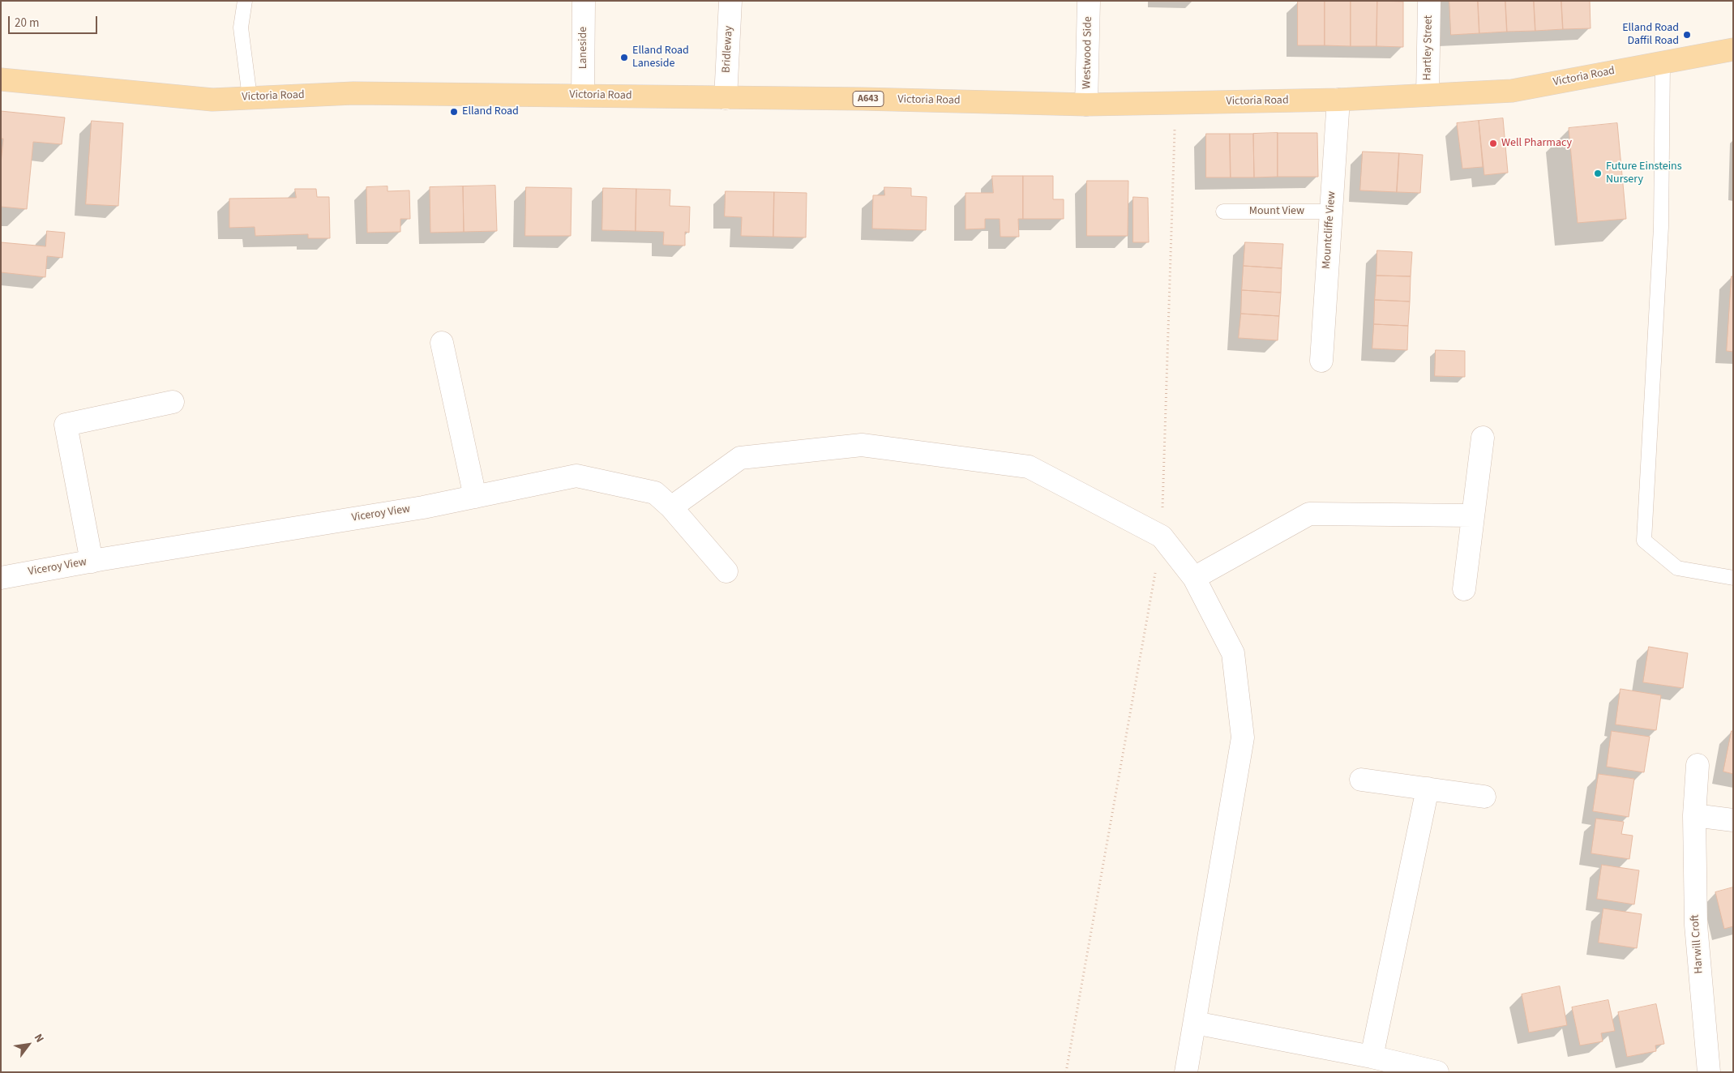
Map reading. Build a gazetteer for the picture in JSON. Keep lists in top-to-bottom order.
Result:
{
  "streets": {
    "main road": ["Victoria Road", "A643"],
    "street": [
      "Laneside",
      "Hartley Street",
      "Bridleway",
      "Westwood Side",
      "Mountcliffe View",
      "Viceroy View",
      "Harwill Croft"
    ],
    "lane": ["Mount View"]
  },
  "crossings": [
    ["Laneside", "Victoria Road"],
    ["Hartley Street", "Victoria Road"],
    ["Bridleway", "Victoria Road"],
    ["Westwood Side", "Victoria Road"],
    ["Victoria Road", "Mountcliffe View"],
    ["Mount View", "Mountcliffe View"]
  ],
  "places": [
    "Elland Road Daffil Road",
    "Elland Road Laneside",
    "Elland Road",
    "Well Pharmacy",
    "Future Einsteins Nursery"
  ],
  "scale_bar": "20 m",
  "north": "top right"
}
